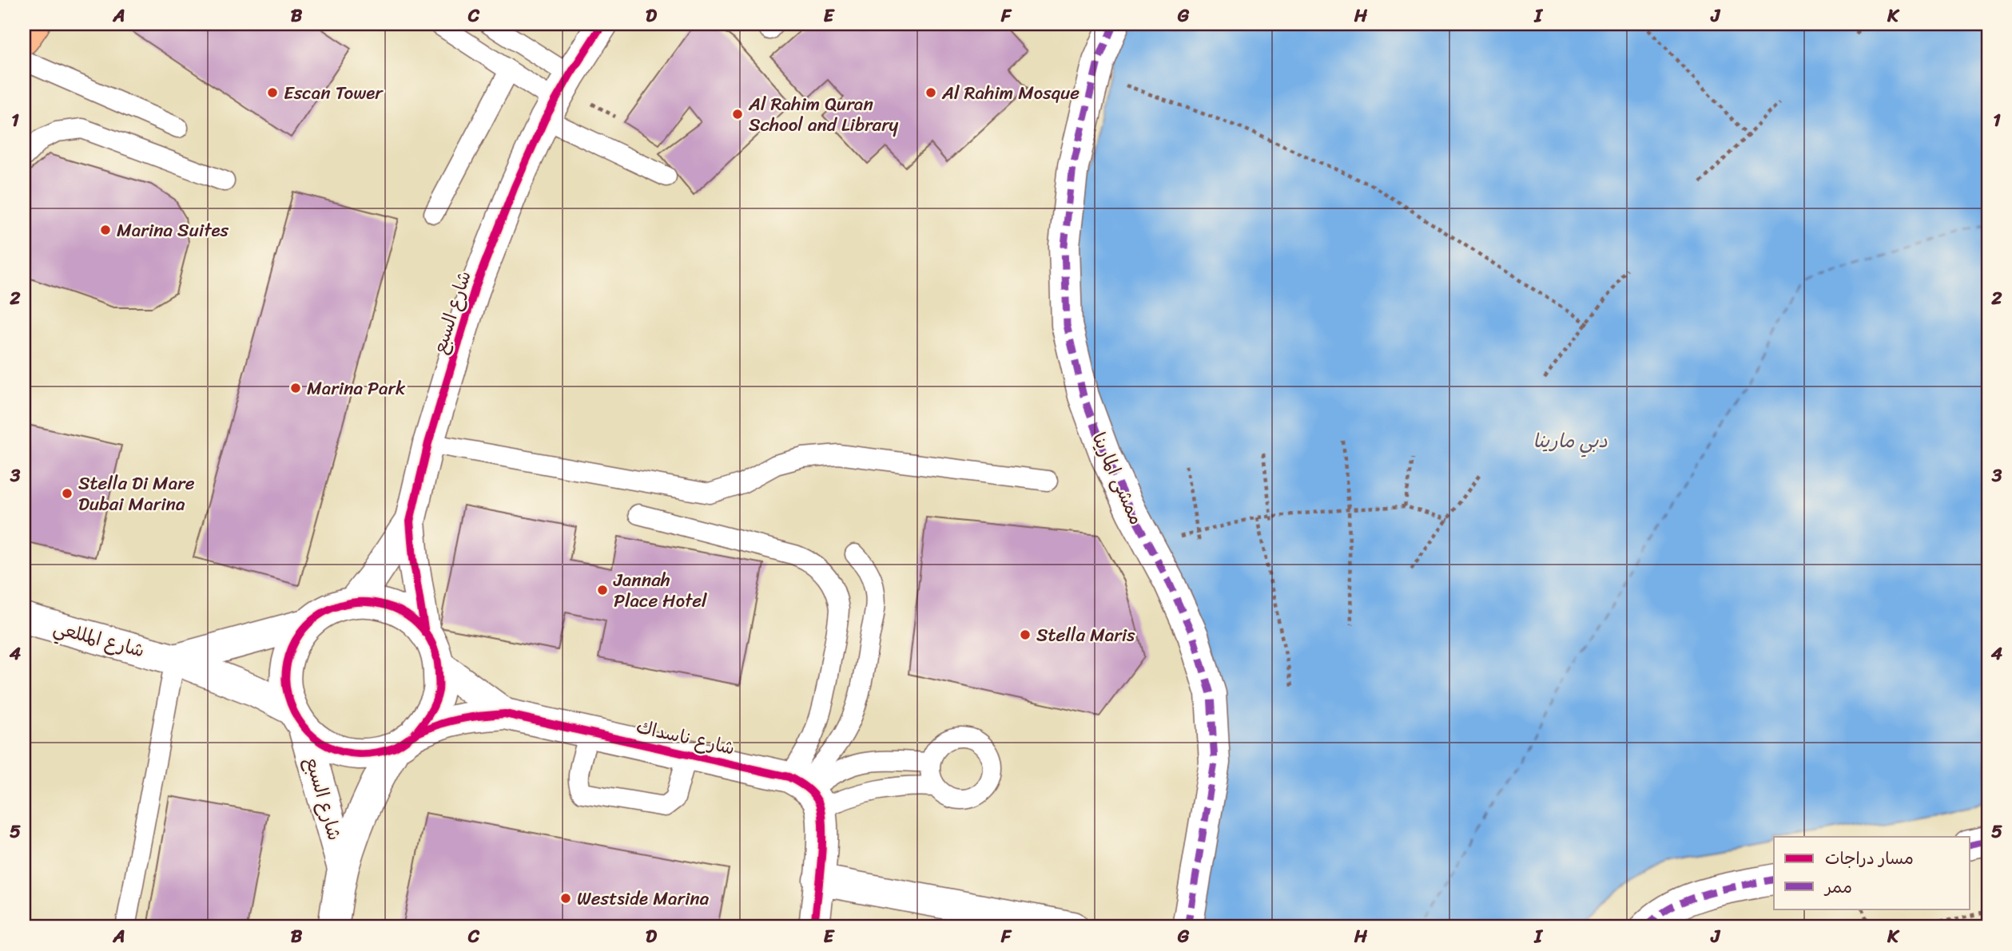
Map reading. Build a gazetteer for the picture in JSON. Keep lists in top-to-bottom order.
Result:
{
  "streets": {
    "street": [
      "شارع السبع",
      "ممشى المارينا",
      "شارع المللعي",
      "شارع ناسداك"
    ]
  },
  "crossings": [
    ["شارع السبع", "شارع المللعي"],
    ["شارع السبع", "شارع ناسداك"],
    ["شارع المللعي", "شارع ناسداك"]
  ],
  "water": ["دبي مارينا"],
  "places": [
    "Escan Tower",
    "Al Rahim Mosque",
    "Al Rahim Quran School and Library",
    "Marina Suites",
    "Marina Park",
    "Stella Di Mare Dubai Marina",
    "Jannah Place Hotel",
    "Stella Maris",
    "Westside Marina"
  ],
  "legend": ["مسار دراجات", "ممر"],
  "grid": {
    "columns": [
      "A",
      "B",
      "C",
      "D",
      "E",
      "F",
      "G",
      "H",
      "I",
      "J",
      "K"
    ],
    "rows": [
      "1",
      "2",
      "3",
      "4",
      "5"
    ]
  }
}
